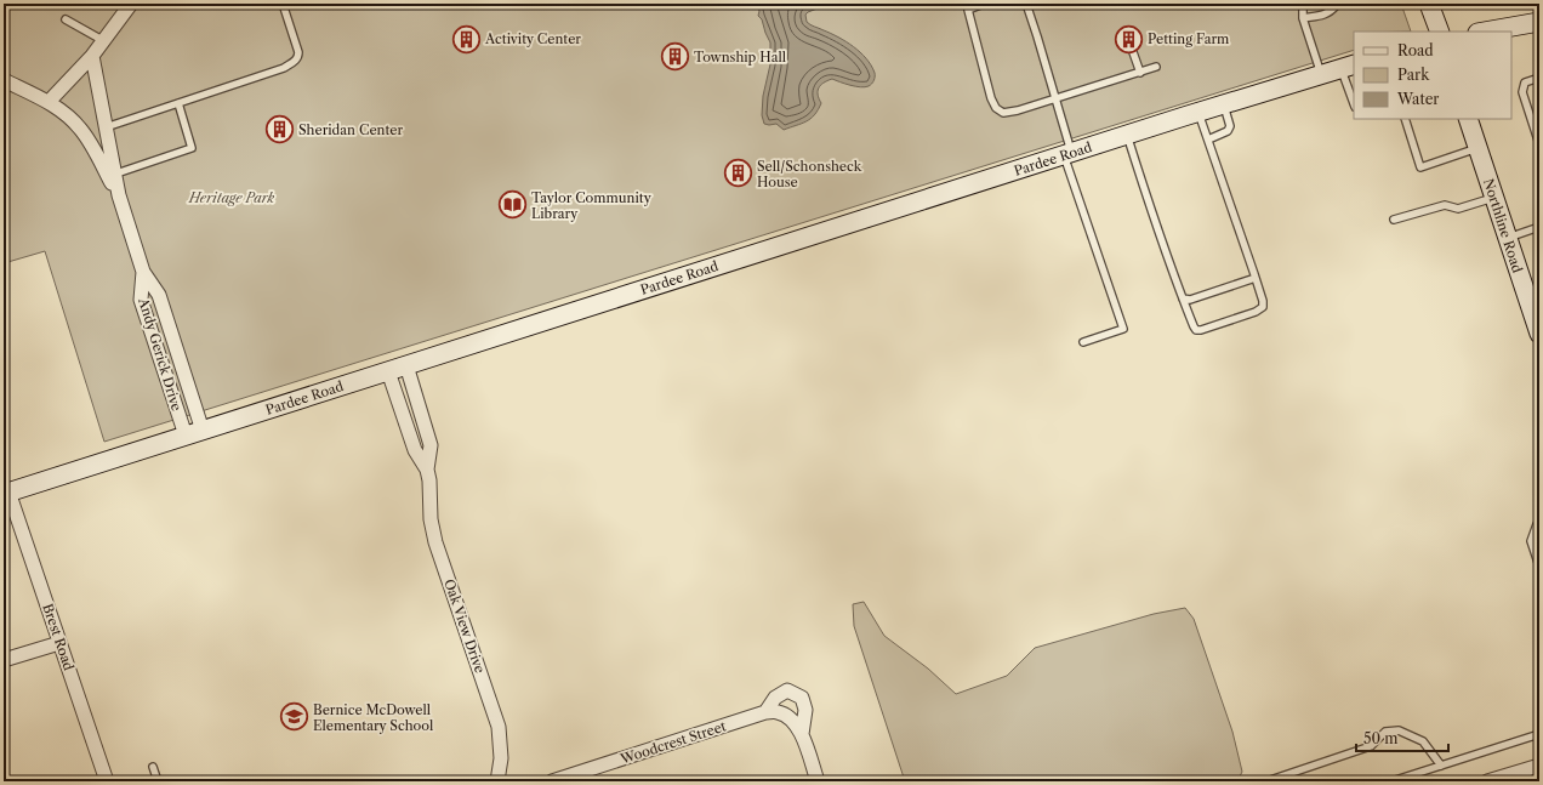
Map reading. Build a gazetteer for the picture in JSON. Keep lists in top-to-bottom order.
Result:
{
  "streets": {
    "main road": ["Pardee Road", "Northline Road"],
    "street": [
      "Andy Gerick Drive",
      "Oak View Drive",
      "Brest Road",
      "Woodcrest Street"
    ]
  },
  "crossings": [
    ["Pardee Road", "Andy Gerick Drive"],
    ["Pardee Road", "Oak View Drive"],
    ["Pardee Road", "Brest Road"]
  ],
  "parks": ["Heritage Park"],
  "places": {
    "building": [
      "Activity Center",
      "Petting Farm",
      "Township Hall",
      "Sheridan Center",
      "Sell/Schonsheck House"
    ],
    "library": ["Taylor Community Library"],
    "school or university": ["Bernice McDowell Elementary School"]
  },
  "legend": ["Road", "Park", "Water"],
  "scale_bar": "50 m"
}
